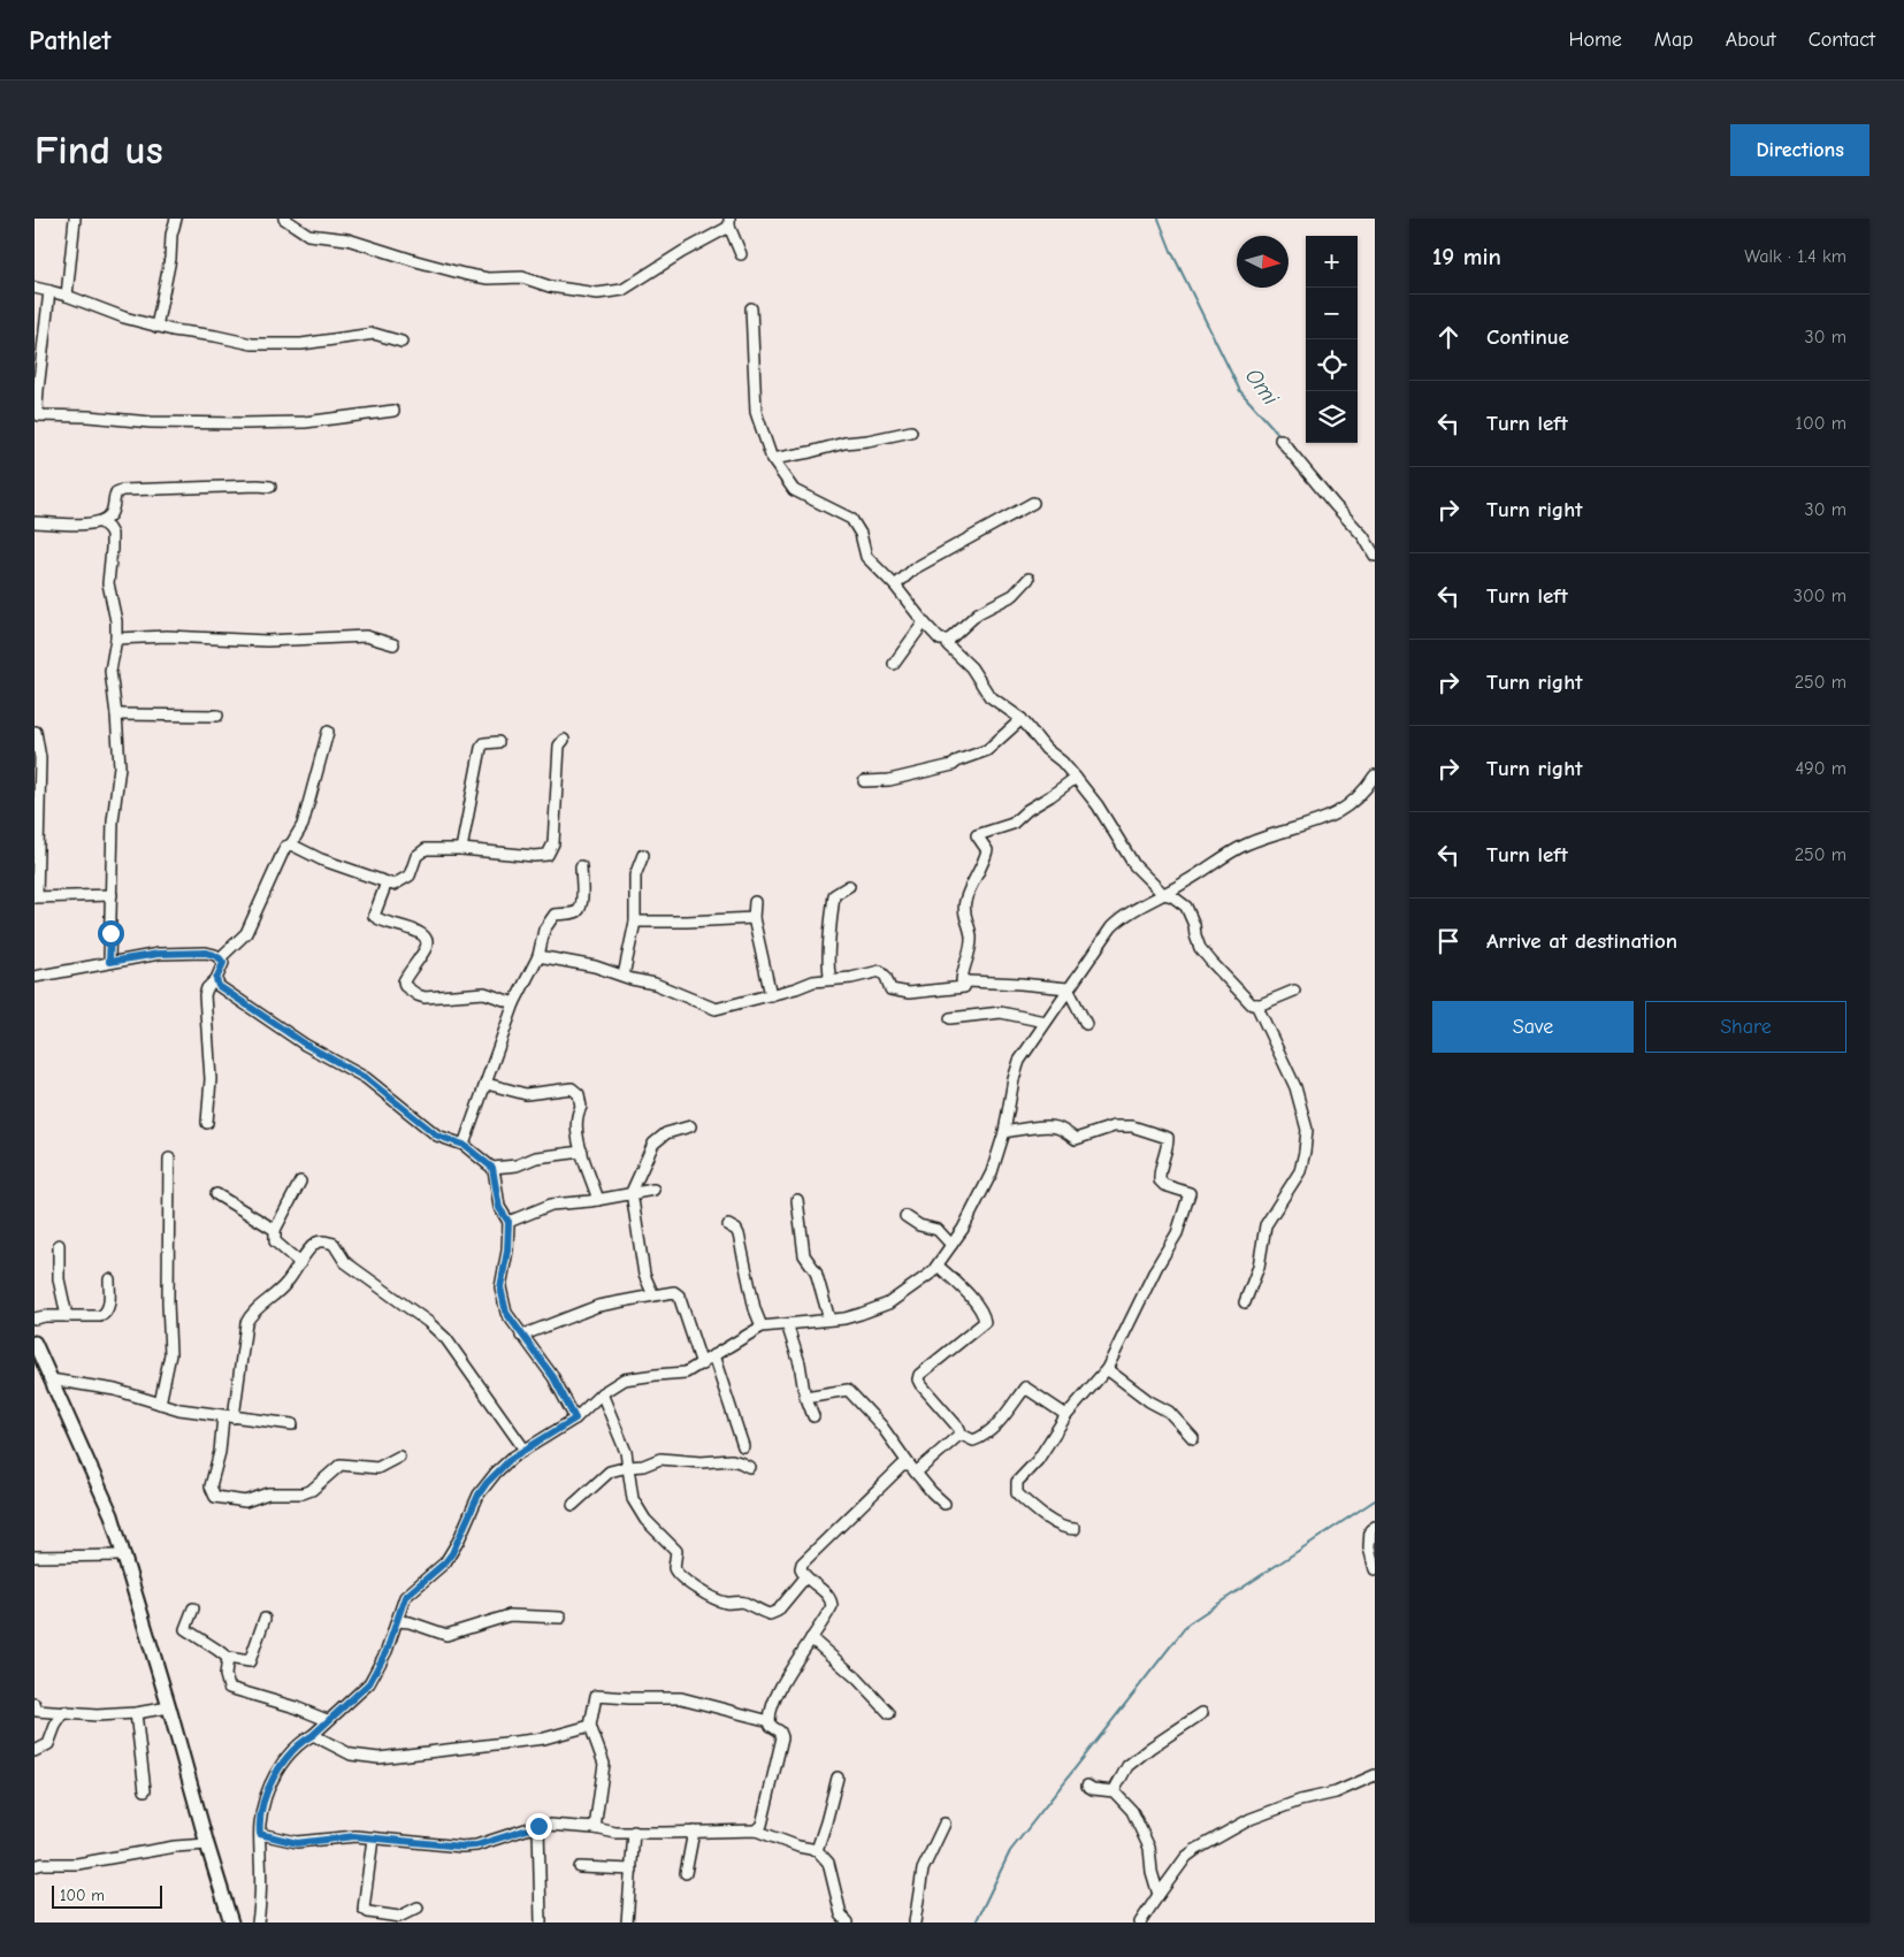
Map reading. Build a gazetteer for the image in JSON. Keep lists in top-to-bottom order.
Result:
{
  "water": ["Omi"],
  "scale_bar": "100 m",
  "north": "right",
  "page": {
    "header": "Pathlet",
    "nav": [
      "Home",
      "Map",
      "About",
      "Contact"
    ],
    "buttons": [
      "Directions",
      ["Save", "Share"]
    ],
    "title": "Find us",
    "heading": ["19 min", "Walk · 1.4 km"],
    "map_buttons": ["+", "−"],
    "list": [
      ["Continue", "30 m"],
      ["Turn left", "100 m"],
      ["Turn right", "30 m"],
      ["Turn left", "300 m"],
      ["Turn right", "250 m"],
      ["Turn right", "490 m"],
      ["Turn left", "250 m"],
      "Arrive at destination"
    ],
    "scale": "100 m"
  }
}
